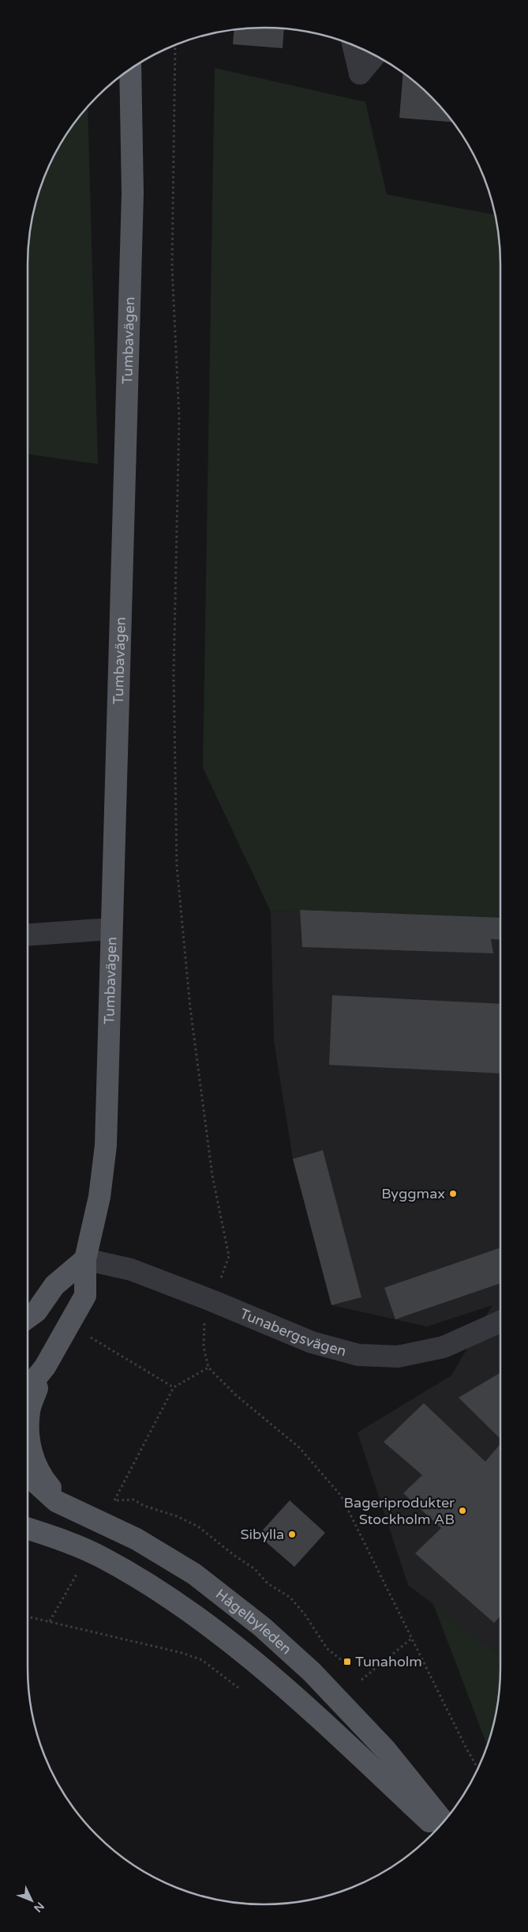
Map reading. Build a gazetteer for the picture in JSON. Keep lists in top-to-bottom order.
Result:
{
  "streets": {
    "main road": ["Tumbavägen", "Hågelbyleden"],
    "street": ["Tunabergsvägen"]
  },
  "crossings": [
    ["Tumbavägen", "Tunabergsvägen"],
    ["Tumbavägen", "Hågelbyleden"]
  ],
  "places": {
    "other": ["Byggmax", "Bageriprodukter Stockholm AB", "Sibylla"],
    "transit": ["Tunaholm"]
  },
  "north": "bottom right"
}
